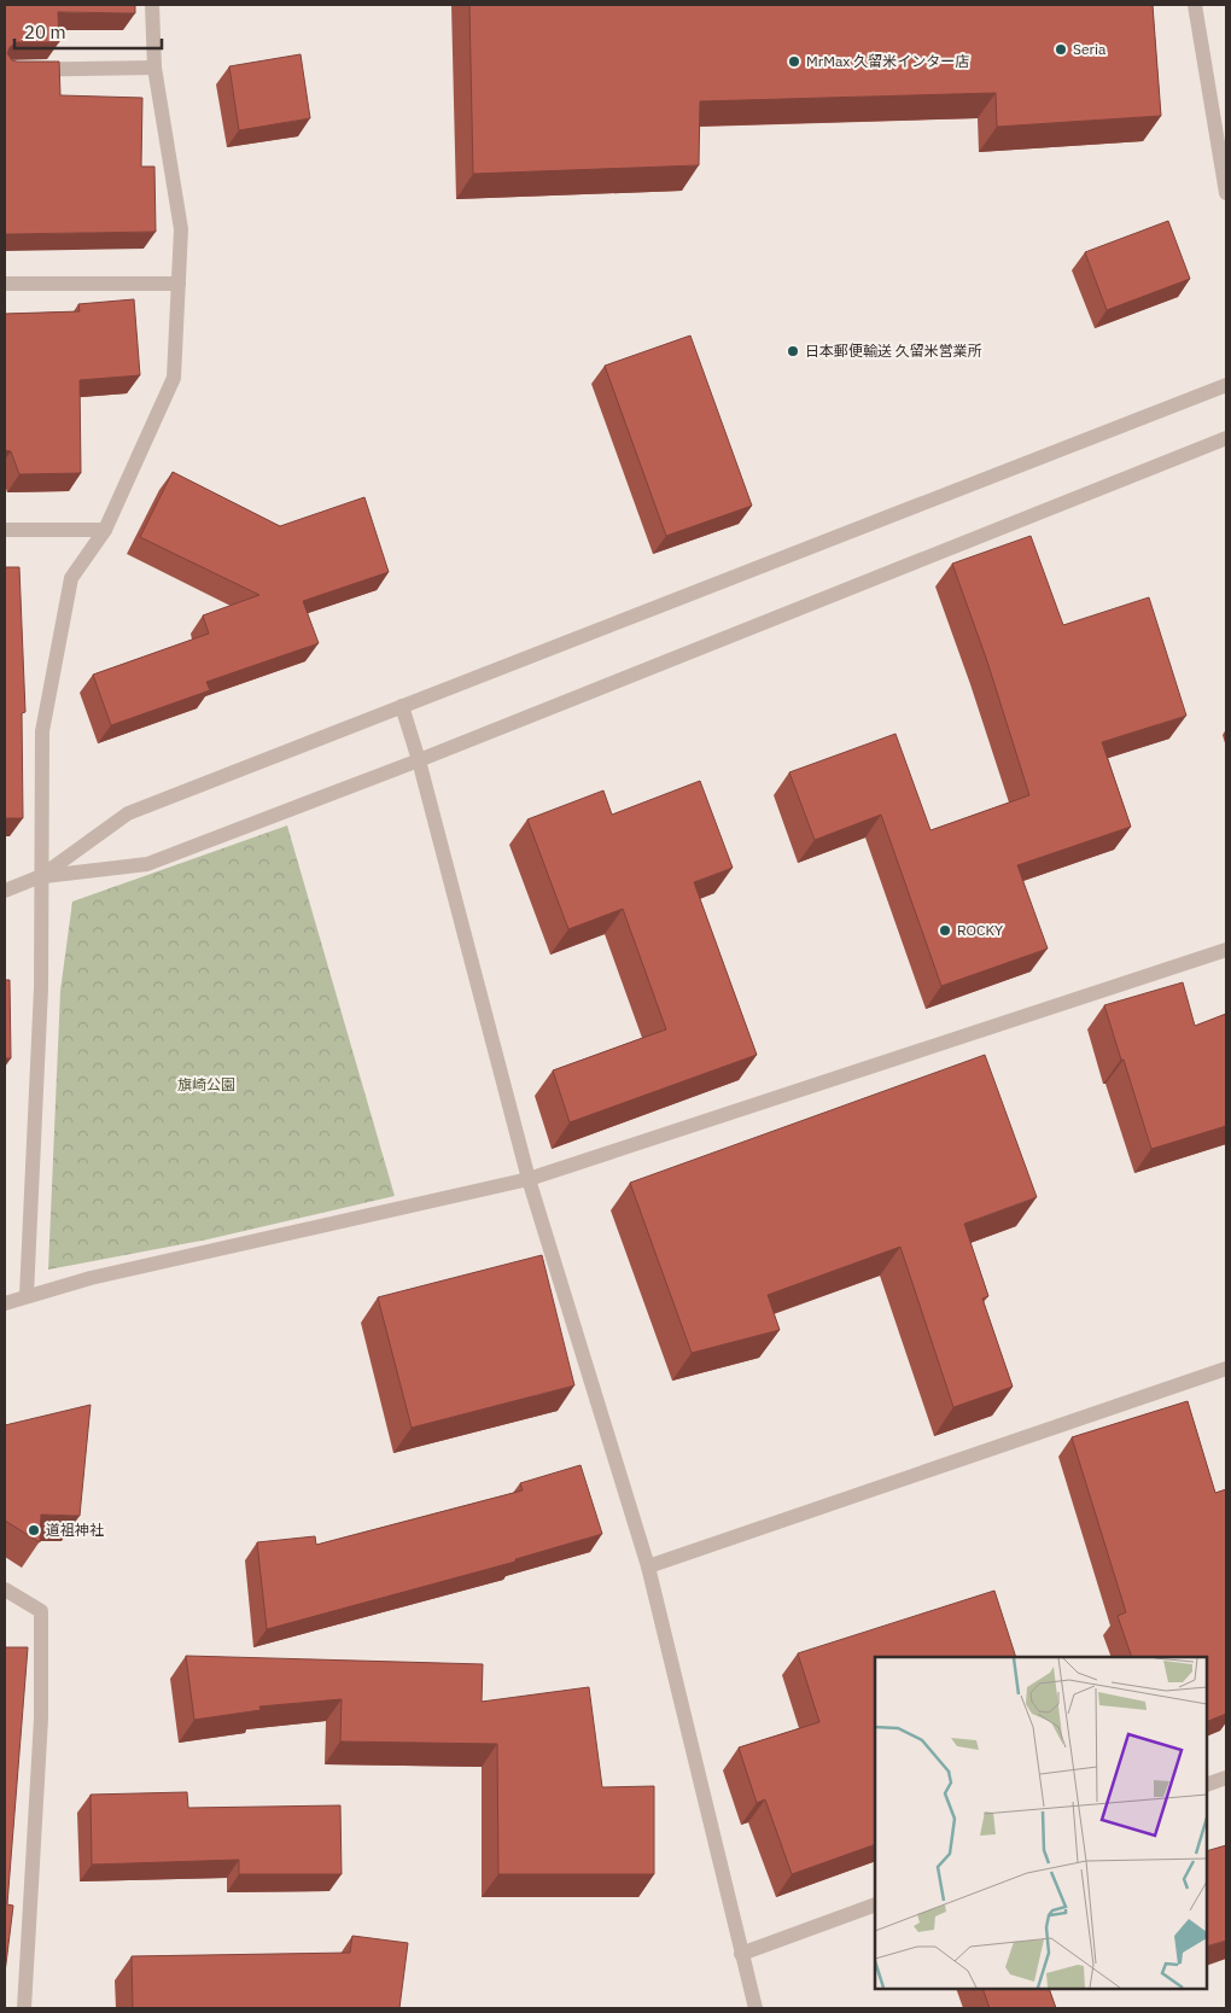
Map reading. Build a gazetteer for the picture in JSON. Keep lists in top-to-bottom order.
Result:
{
  "parks": ["旗崎公園"],
  "places": [
    "Seria",
    "MrMax 久留米インター店",
    "日本郵便輸送 久留米営業所",
    "ROCKY",
    "道祖神社"
  ],
  "scale_bar": "20 m"
}
